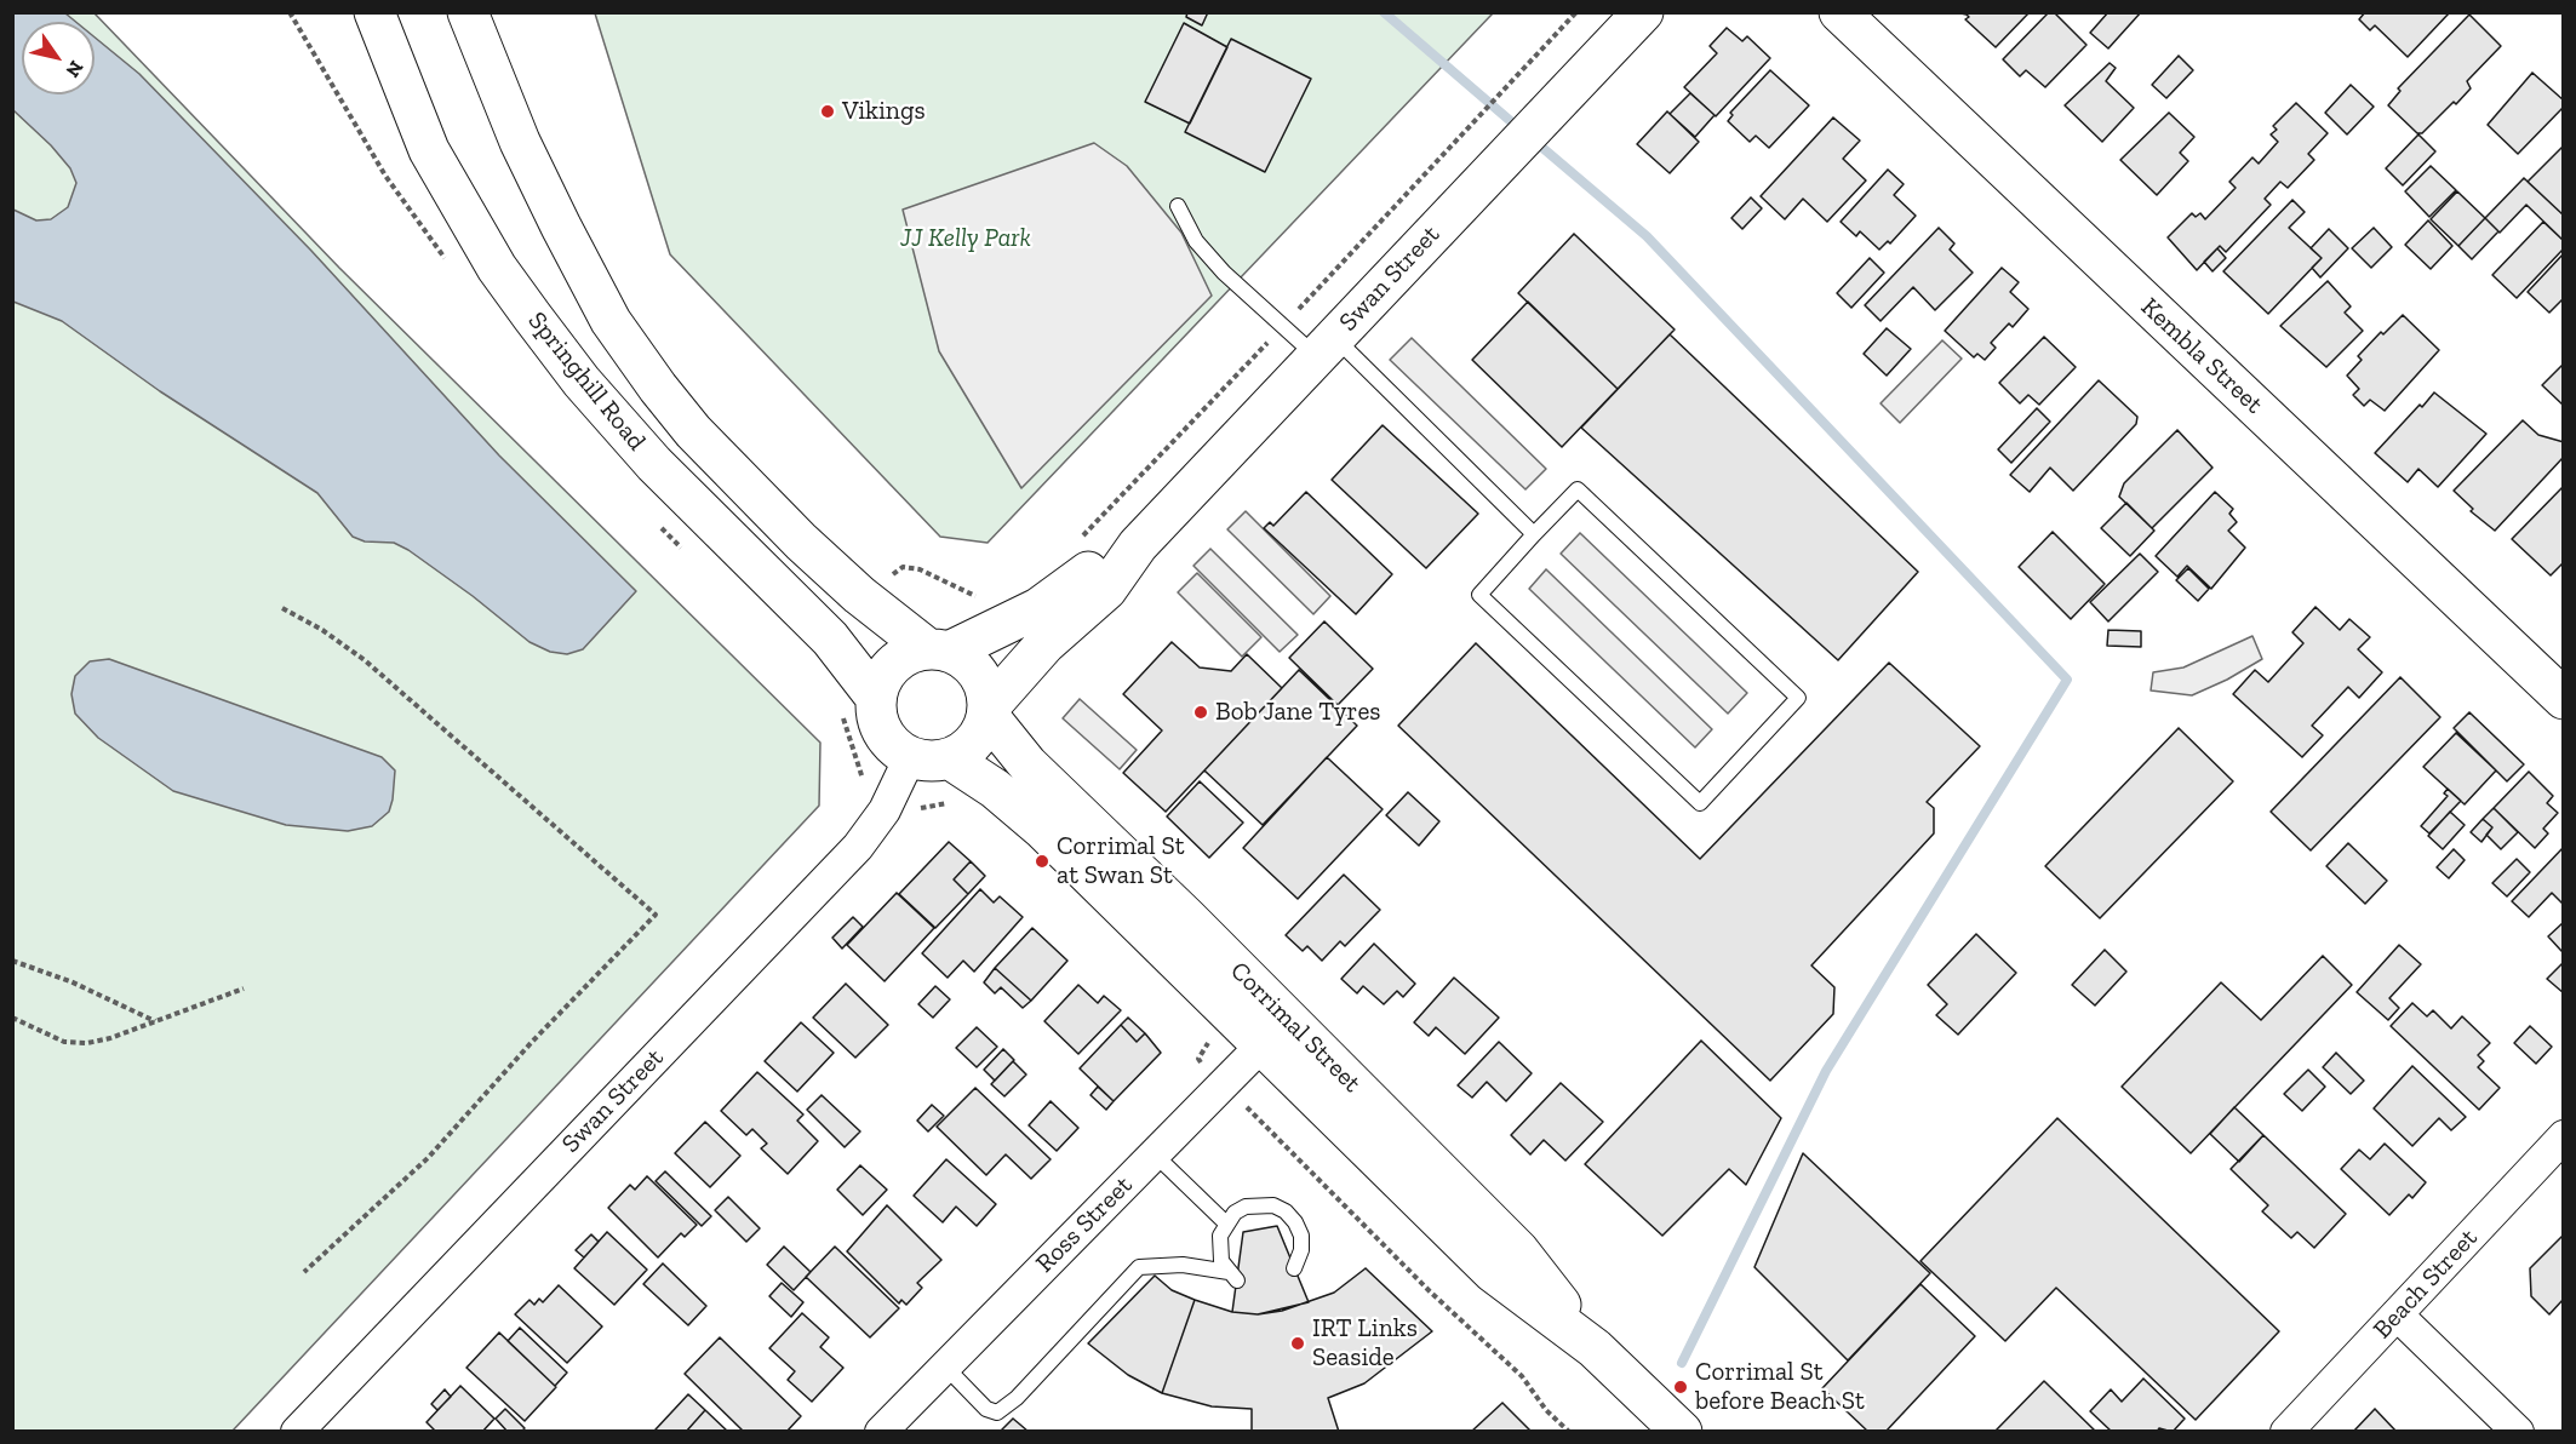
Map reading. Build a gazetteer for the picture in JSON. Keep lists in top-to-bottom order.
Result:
{
  "streets": {
    "main road": [
      "Swan Street",
      "Kembla Street",
      "Springhill Road",
      "Corrimal Street"
    ],
    "street": ["Ross Street", "Beach Street"]
  },
  "crossings": [
    ["Swan Street", "Springhill Road"],
    ["Swan Street", "Corrimal Street"],
    ["Springhill Road", "Corrimal Street"],
    ["Corrimal Street", "Ross Street"]
  ],
  "parks": ["JJ Kelly Park"],
  "places": [
    "Vikings",
    "Bob Jane Tyres",
    "Corrimal St at Swan St",
    "IRT Links Seaside",
    "Corrimal St before Beach St"
  ],
  "north": "bottom right"
}
